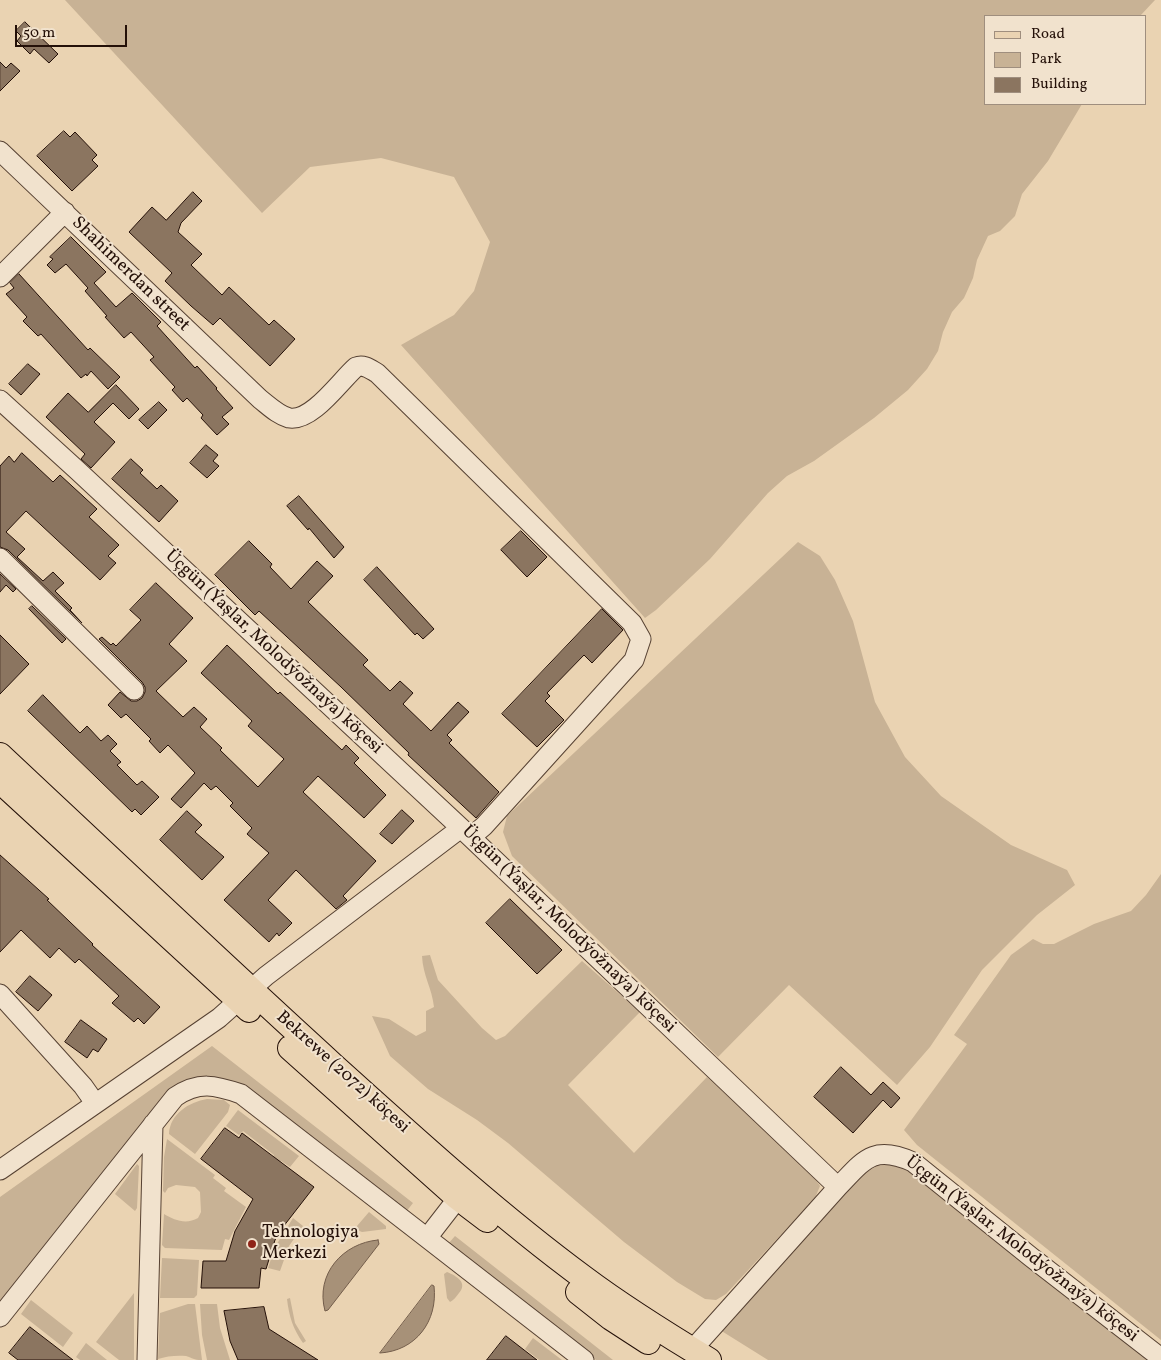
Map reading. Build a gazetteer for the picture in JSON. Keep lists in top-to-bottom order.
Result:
{
  "streets": {
    "main road": ["Bekrewe (2072) köçesi"],
    "street": ["Shahimerdan street", "Üçgün (Ýaşlar, Molodýožnaýa) köçesi"]
  },
  "crossings": [
    ["Shahimerdan street", "Üçgün (Ýaşlar, Molodýožnaýa) köçesi"]
  ],
  "places": ["Tehnologiya Merkezi"],
  "legend": ["Road", "Park", "Building"],
  "scale_bar": "50 m"
}
